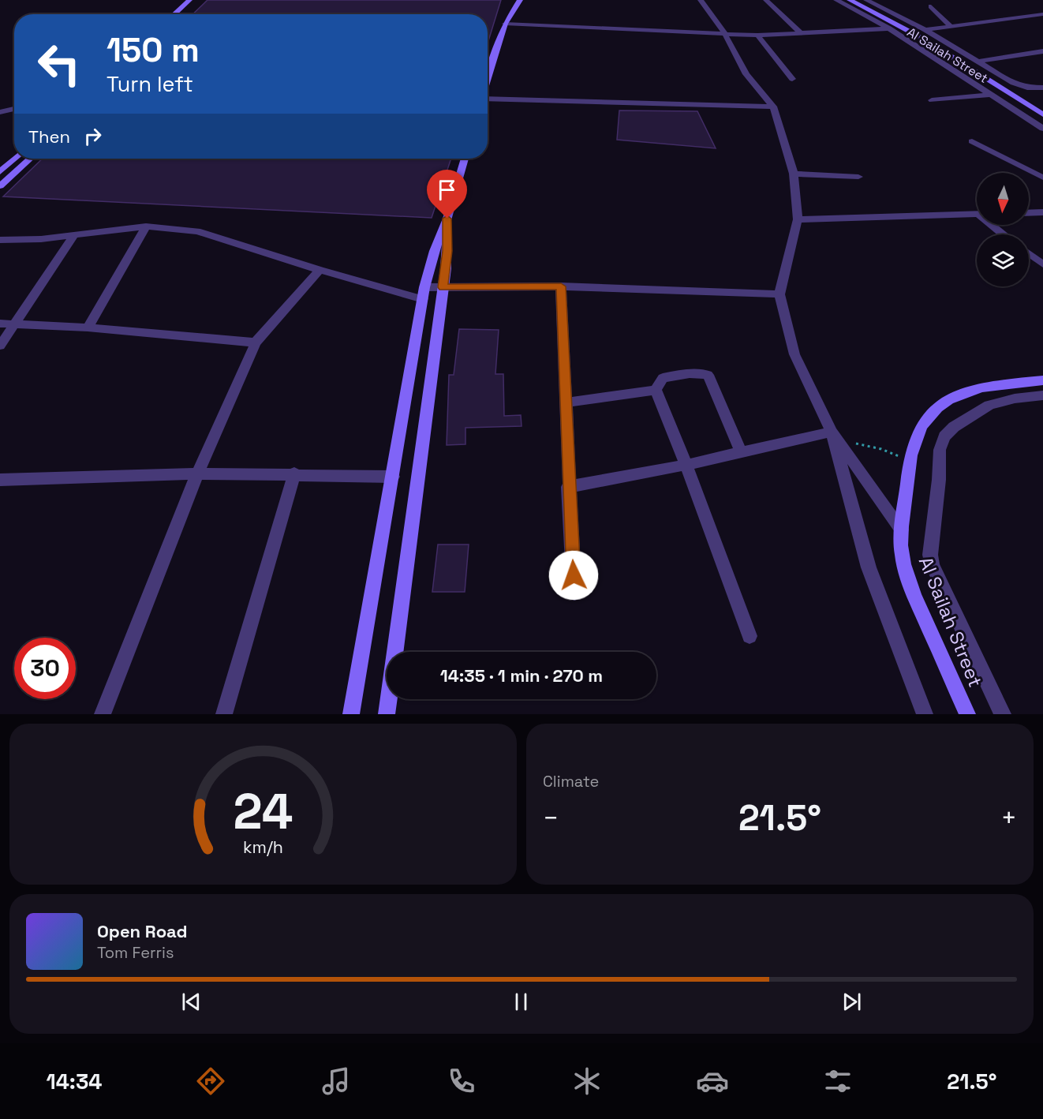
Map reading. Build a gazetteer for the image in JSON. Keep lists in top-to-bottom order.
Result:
{
  "streets": {
    "street": ["Al Sailah Street"]
  },
  "north": "bottom",
  "page": {
    "turn": ["150 m", "Turn left"],
    "then": "Then",
    "limit": "30",
    "trip": "14:35 · 1 min · 270 m",
    "tile": "Climate",
    "heat": ["−", "21.5°", "+"],
    "song": ["Open Road", "Tom Ferris"],
    "tabs": ["14:34", "21.5°"],
    "gauge": ["24", "km/h"]
  }
}
